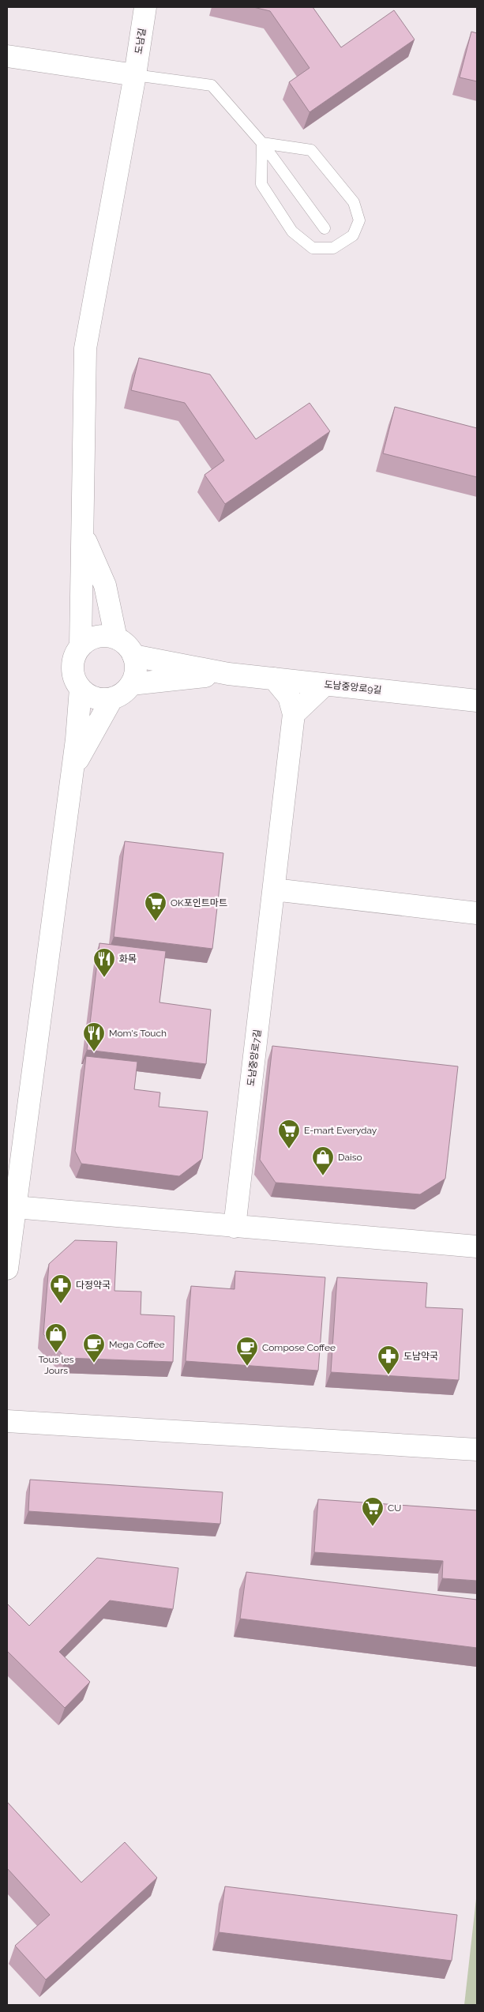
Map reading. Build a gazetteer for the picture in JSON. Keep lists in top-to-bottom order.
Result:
{
  "streets": {
    "street": ["도남길", "도남중앙로9길", "도남중앙로7길"]
  },
  "places": {
    "supermarket": ["OK포인트마트", "E-mart Everyday", "CU"],
    "restaurant": ["화목", "Mom's Touch"],
    "shop": ["Daiso", "Tous les Jours"],
    "pharmacy": ["다정약국", "도남약국"],
    "cafe": ["Mega Coffee", "Compose Coffee"]
  }
}
